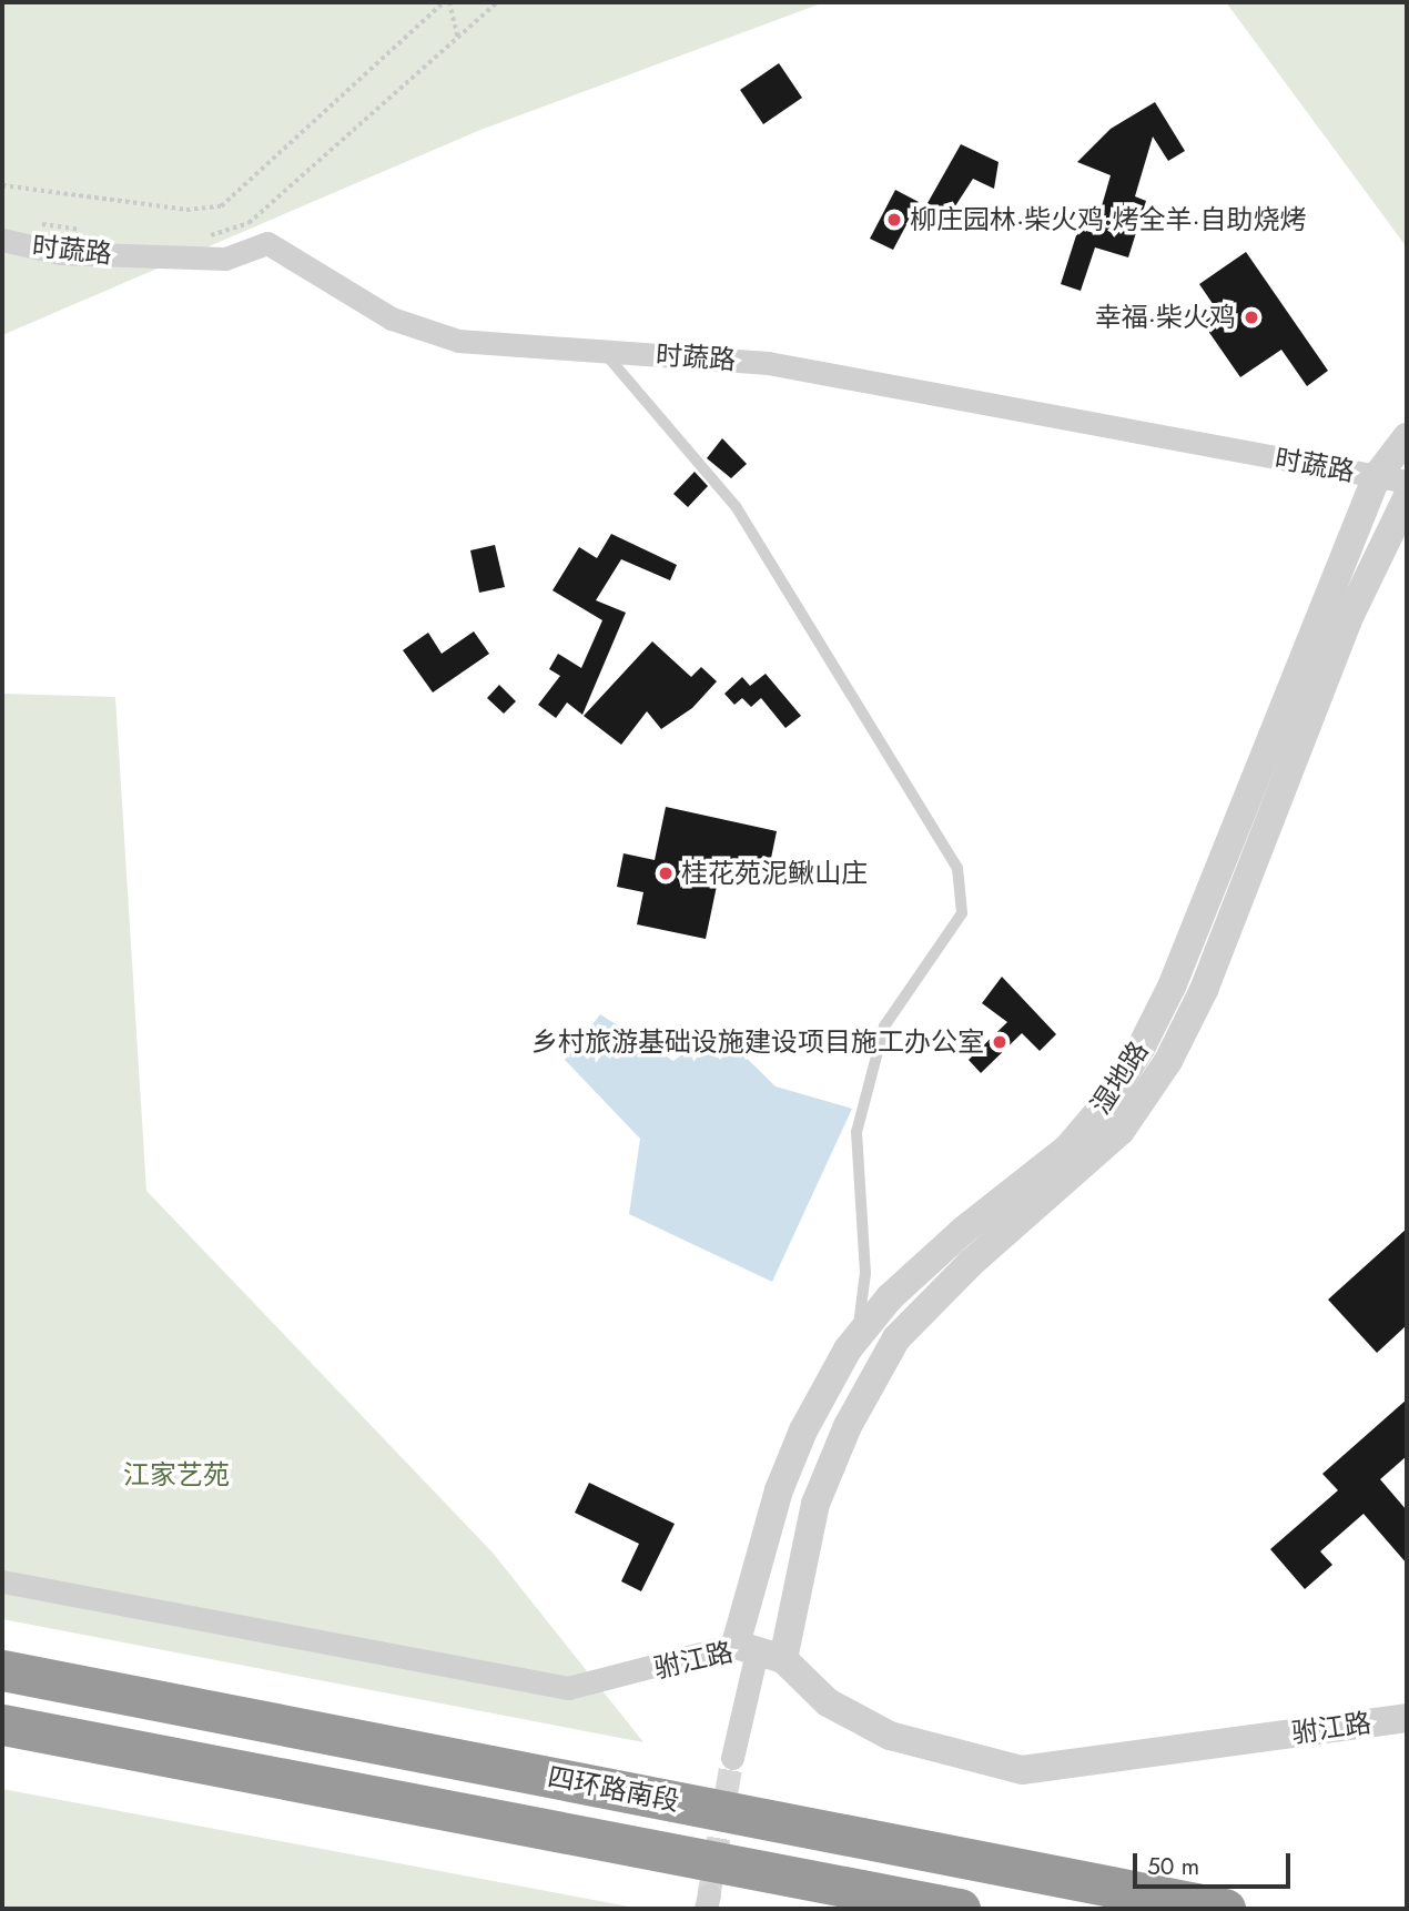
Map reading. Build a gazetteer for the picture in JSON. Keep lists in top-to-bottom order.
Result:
{
  "streets": {
    "highway": ["四环路南段"],
    "street": ["时蔬路", "湿地路", "驸江路"]
  },
  "crossings": [
    ["时蔬路", "湿地路"],
    ["湿地路", "驸江路"]
  ],
  "parks": ["江家艺苑"],
  "places": [
    "柳庄园林·柴火鸡·烤全羊·自助烧烤",
    "幸福·柴火鸡",
    "桂花苑泥鳅山庄",
    "乡村旅游基础设施建设项目施工办公室"
  ],
  "scale_bar": "50 m"
}
